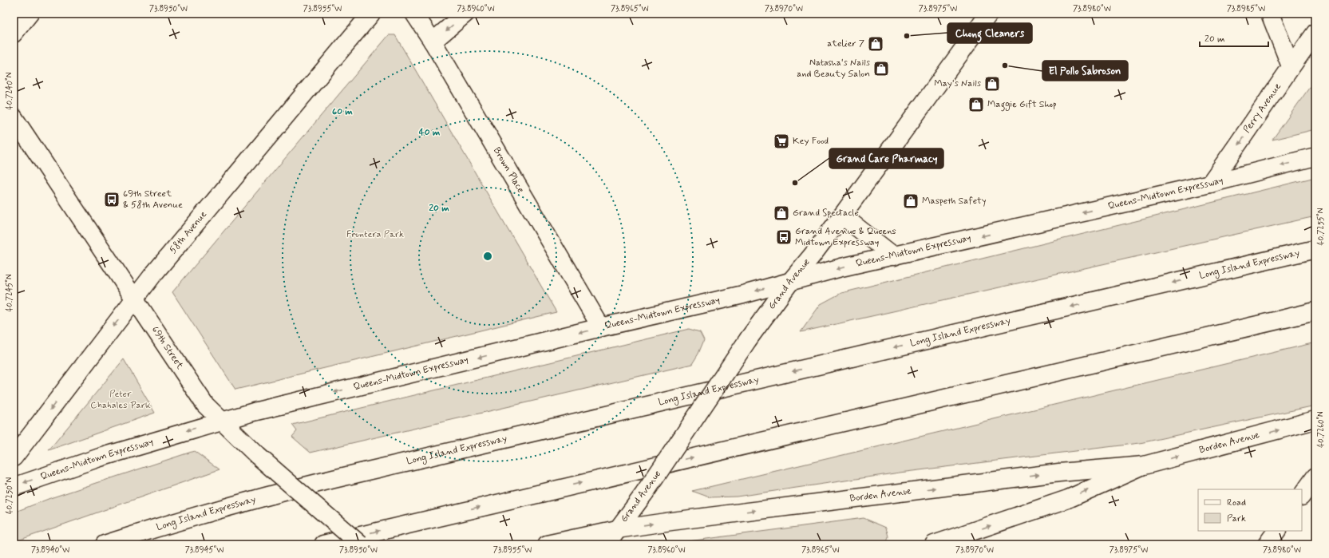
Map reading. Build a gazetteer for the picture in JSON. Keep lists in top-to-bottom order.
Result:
{
  "streets": {
    "main road": [
      "Perry Avenue",
      "Brown Place",
      "Queens-Midtown Expressway",
      "58th Avenue",
      "Long Island Expressway",
      "Grand Avenue",
      "69th Street",
      "Borden Avenue"
    ]
  },
  "crossings": [
    ["Perry Avenue", "Queens-Midtown Expressway"],
    ["Brown Place", "Queens-Midtown Expressway"],
    ["Queens-Midtown Expressway", "Grand Avenue"],
    ["Queens-Midtown Expressway", "69th Street"],
    ["58th Avenue", "69th Street"],
    ["Grand Avenue", "Borden Avenue"]
  ],
  "one_way": ["Perry Avenue"],
  "parks": ["Frontera Park", "Peter Chahales Park"],
  "places": {
    "other": ["Chong Cleaners", "El Pollo Sabroson", "Grand Care Pharmacy"],
    "shop": [
      "atelier 7",
      "Natasha's Nails and Beauty Salon",
      "May's Nails",
      "Maggie Gift Shop",
      "Maspeth Safety",
      "Grand Spectacle"
    ],
    "supermarket": ["Key Food"],
    "bus stop": ["69th Street & 58th Avenue", "Grand Avenue & Queens Midtown Expressway"]
  },
  "legend": ["Road", "Park"],
  "scale_bar": "20 m",
  "coordinates": [
    "73.8950°W",
    "73.8955°W",
    "73.8960°W",
    "73.8965°W",
    "73.8970°W",
    "73.8975°W",
    "73.8980°W",
    "73.8985°W",
    "40.7240°N",
    "40.7255°N",
    "40.7245°N",
    "40.7260°N",
    "40.7250°N",
    "73.8940°W",
    "73.8945°W"
  ],
  "rings": ["60 m", "40 m", "20 m"]
}
